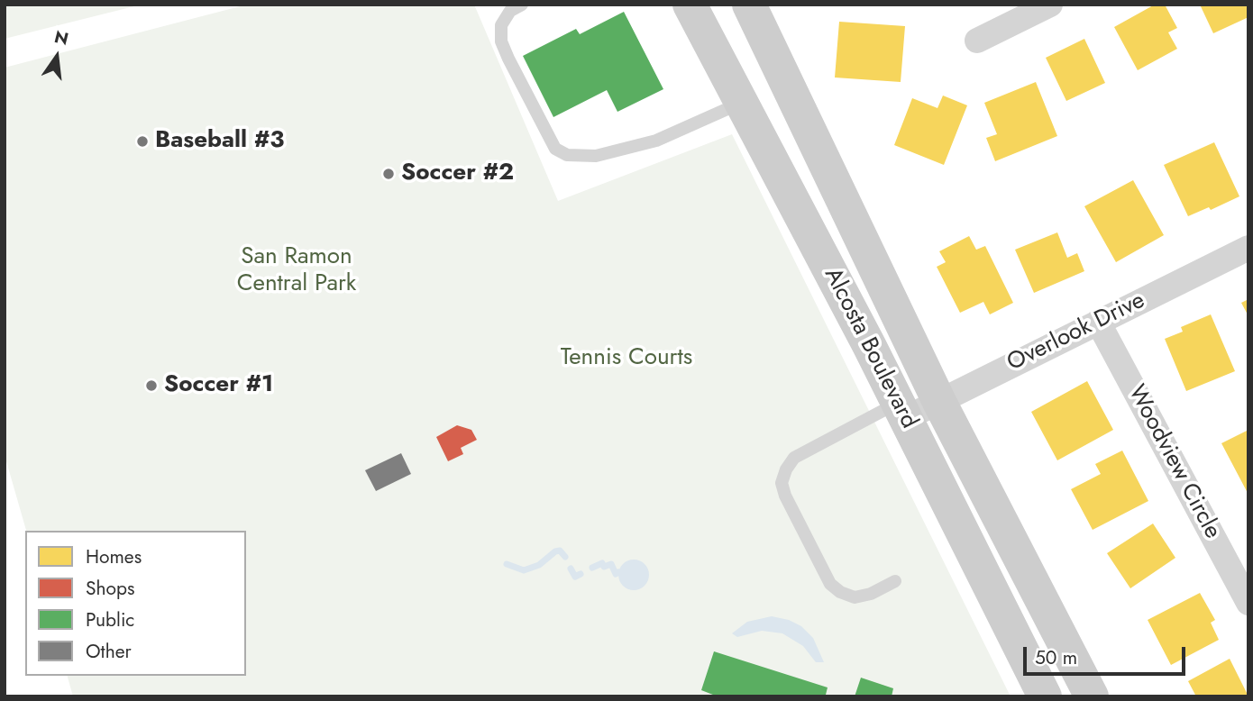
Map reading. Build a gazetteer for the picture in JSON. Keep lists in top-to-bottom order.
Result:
{
  "streets": {
    "main road": ["Alcosta Boulevard"],
    "street": ["Overlook Drive", "Woodview Circle"]
  },
  "crossings": [
    ["Overlook Drive", "Alcosta Boulevard"],
    ["Overlook Drive", "Woodview Circle"]
  ],
  "parks": ["San Ramon Central Park", "Tennis Courts"],
  "places": ["Baseball #3", "Soccer #2", "Soccer #1"],
  "legend": [
    "Homes",
    "Shops",
    "Public",
    "Other"
  ],
  "scale_bar": "50 m",
  "north": "top"
}
